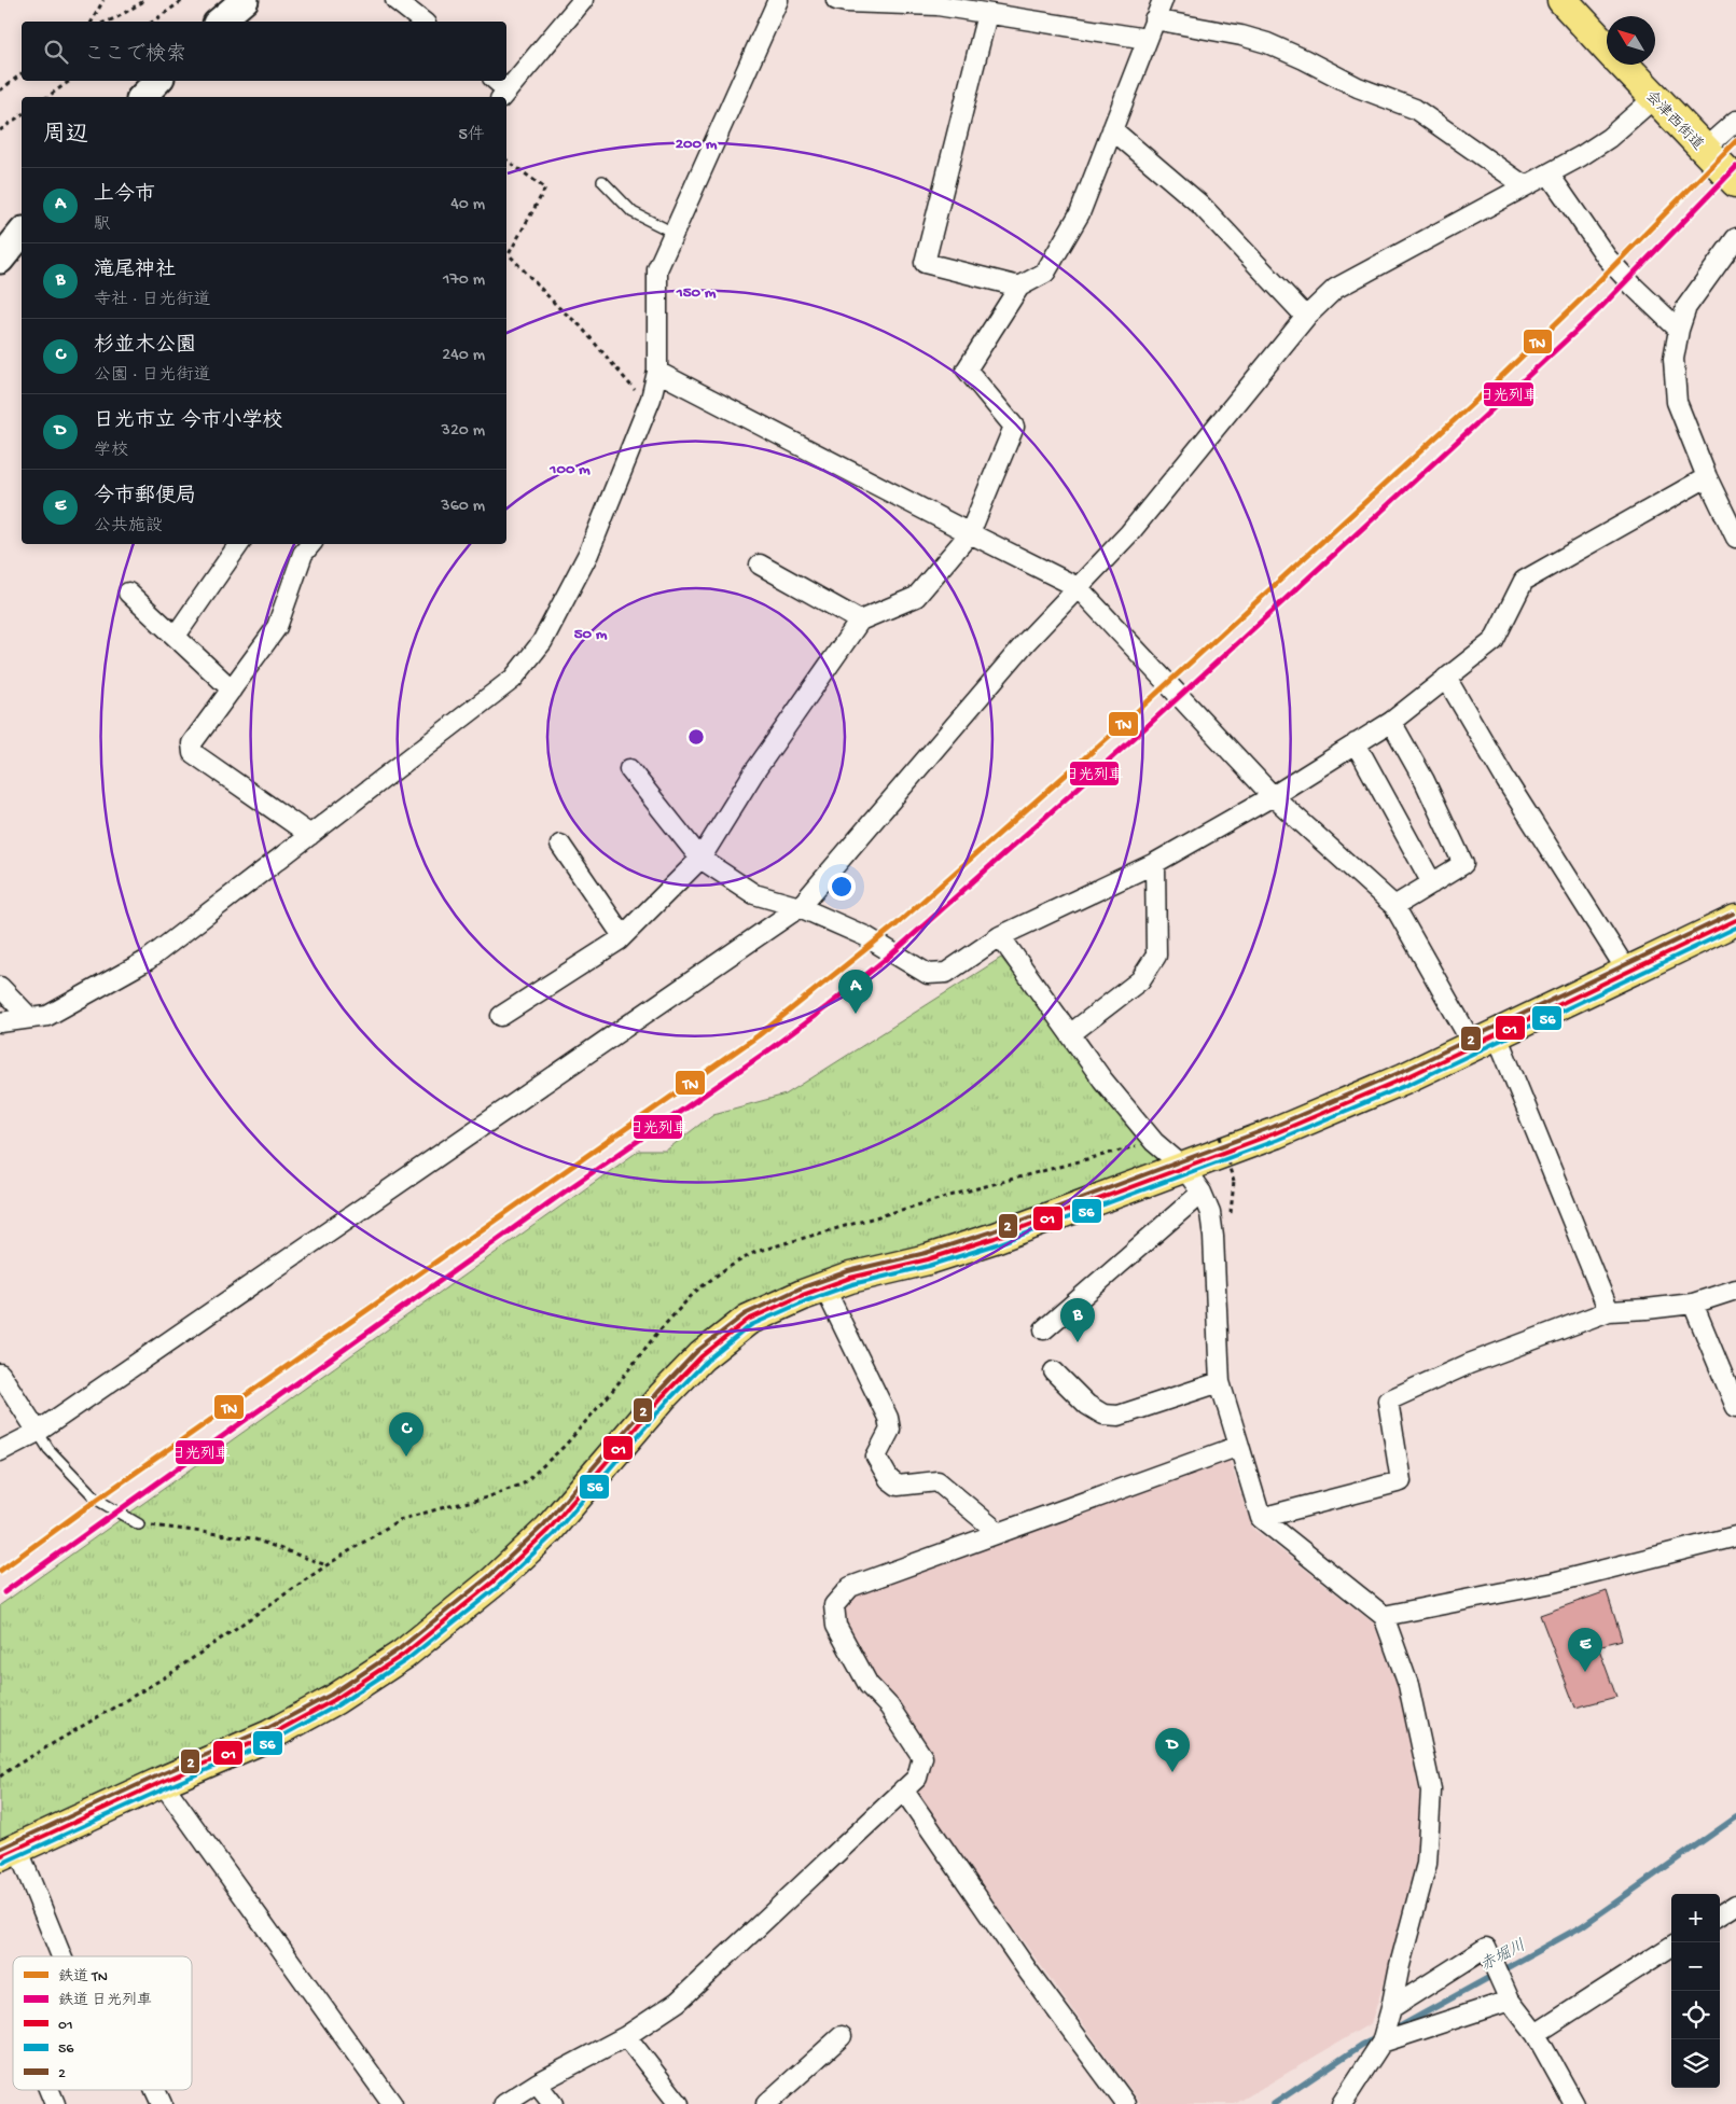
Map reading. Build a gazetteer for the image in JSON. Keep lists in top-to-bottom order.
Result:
{
  "streets": {
    "highway": ["会津西街道"]
  },
  "water": ["赤堀川"],
  "lines": [
    "rail line TN",
    "rail line 日光列車",
    "transit line 2",
    "transit line 01",
    "transit line 56"
  ],
  "legend": [
    "鉄道 TN",
    "鉄道 日光列車",
    "01",
    "56",
    "2"
  ],
  "north": "top left",
  "page": {
    "search": "ここで検索",
    "heading": ["周辺", "5件"],
    "list": [
      {
        "mark": "A",
        "name": "上今市",
        "note": "駅",
        "value": "40 m"
      },
      {
        "mark": "B",
        "name": "滝尾神社",
        "note": "寺社 · 日光街道",
        "value": "170 m"
      },
      {
        "mark": "C",
        "name": "杉並木公園",
        "note": "公園 · 日光街道",
        "value": "240 m"
      },
      {
        "mark": "D",
        "name": "日光市立 今市小学校",
        "note": "学校",
        "value": "320 m"
      },
      {
        "mark": "E",
        "name": "今市郵便局",
        "note": "公共施設",
        "value": "360 m"
      }
    ],
    "pins": [
      "A",
      "B",
      "C",
      "E",
      "D"
    ],
    "map_buttons": ["+", "−"]
  },
  "rings": [
    "200 m",
    "150 m",
    "100 m",
    "50 m"
  ]
}
